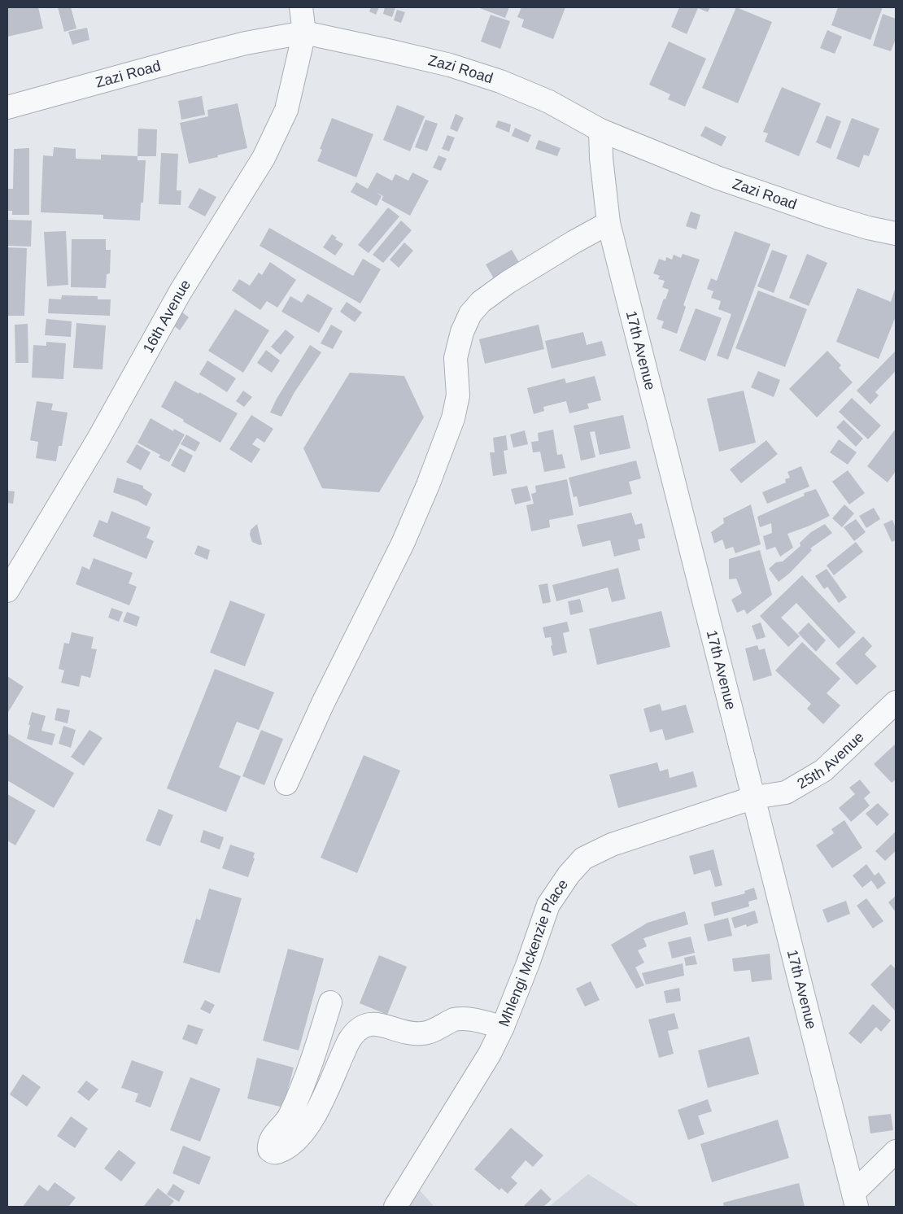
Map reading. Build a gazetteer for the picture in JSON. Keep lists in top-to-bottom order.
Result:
{
  "streets": {
    "street": [
      "Zazi Road",
      "16th Avenue",
      "17th Avenue",
      "25th Avenue",
      "Mhlengi Mckenzie Place"
    ]
  },
  "crossings": [
    ["Zazi Road", "16th Avenue"],
    ["Zazi Road", "17th Avenue"],
    ["17th Avenue", "25th Avenue"],
    ["17th Avenue", "Mhlengi Mckenzie Place"],
    ["25th Avenue", "Mhlengi Mckenzie Place"]
  ]
}
